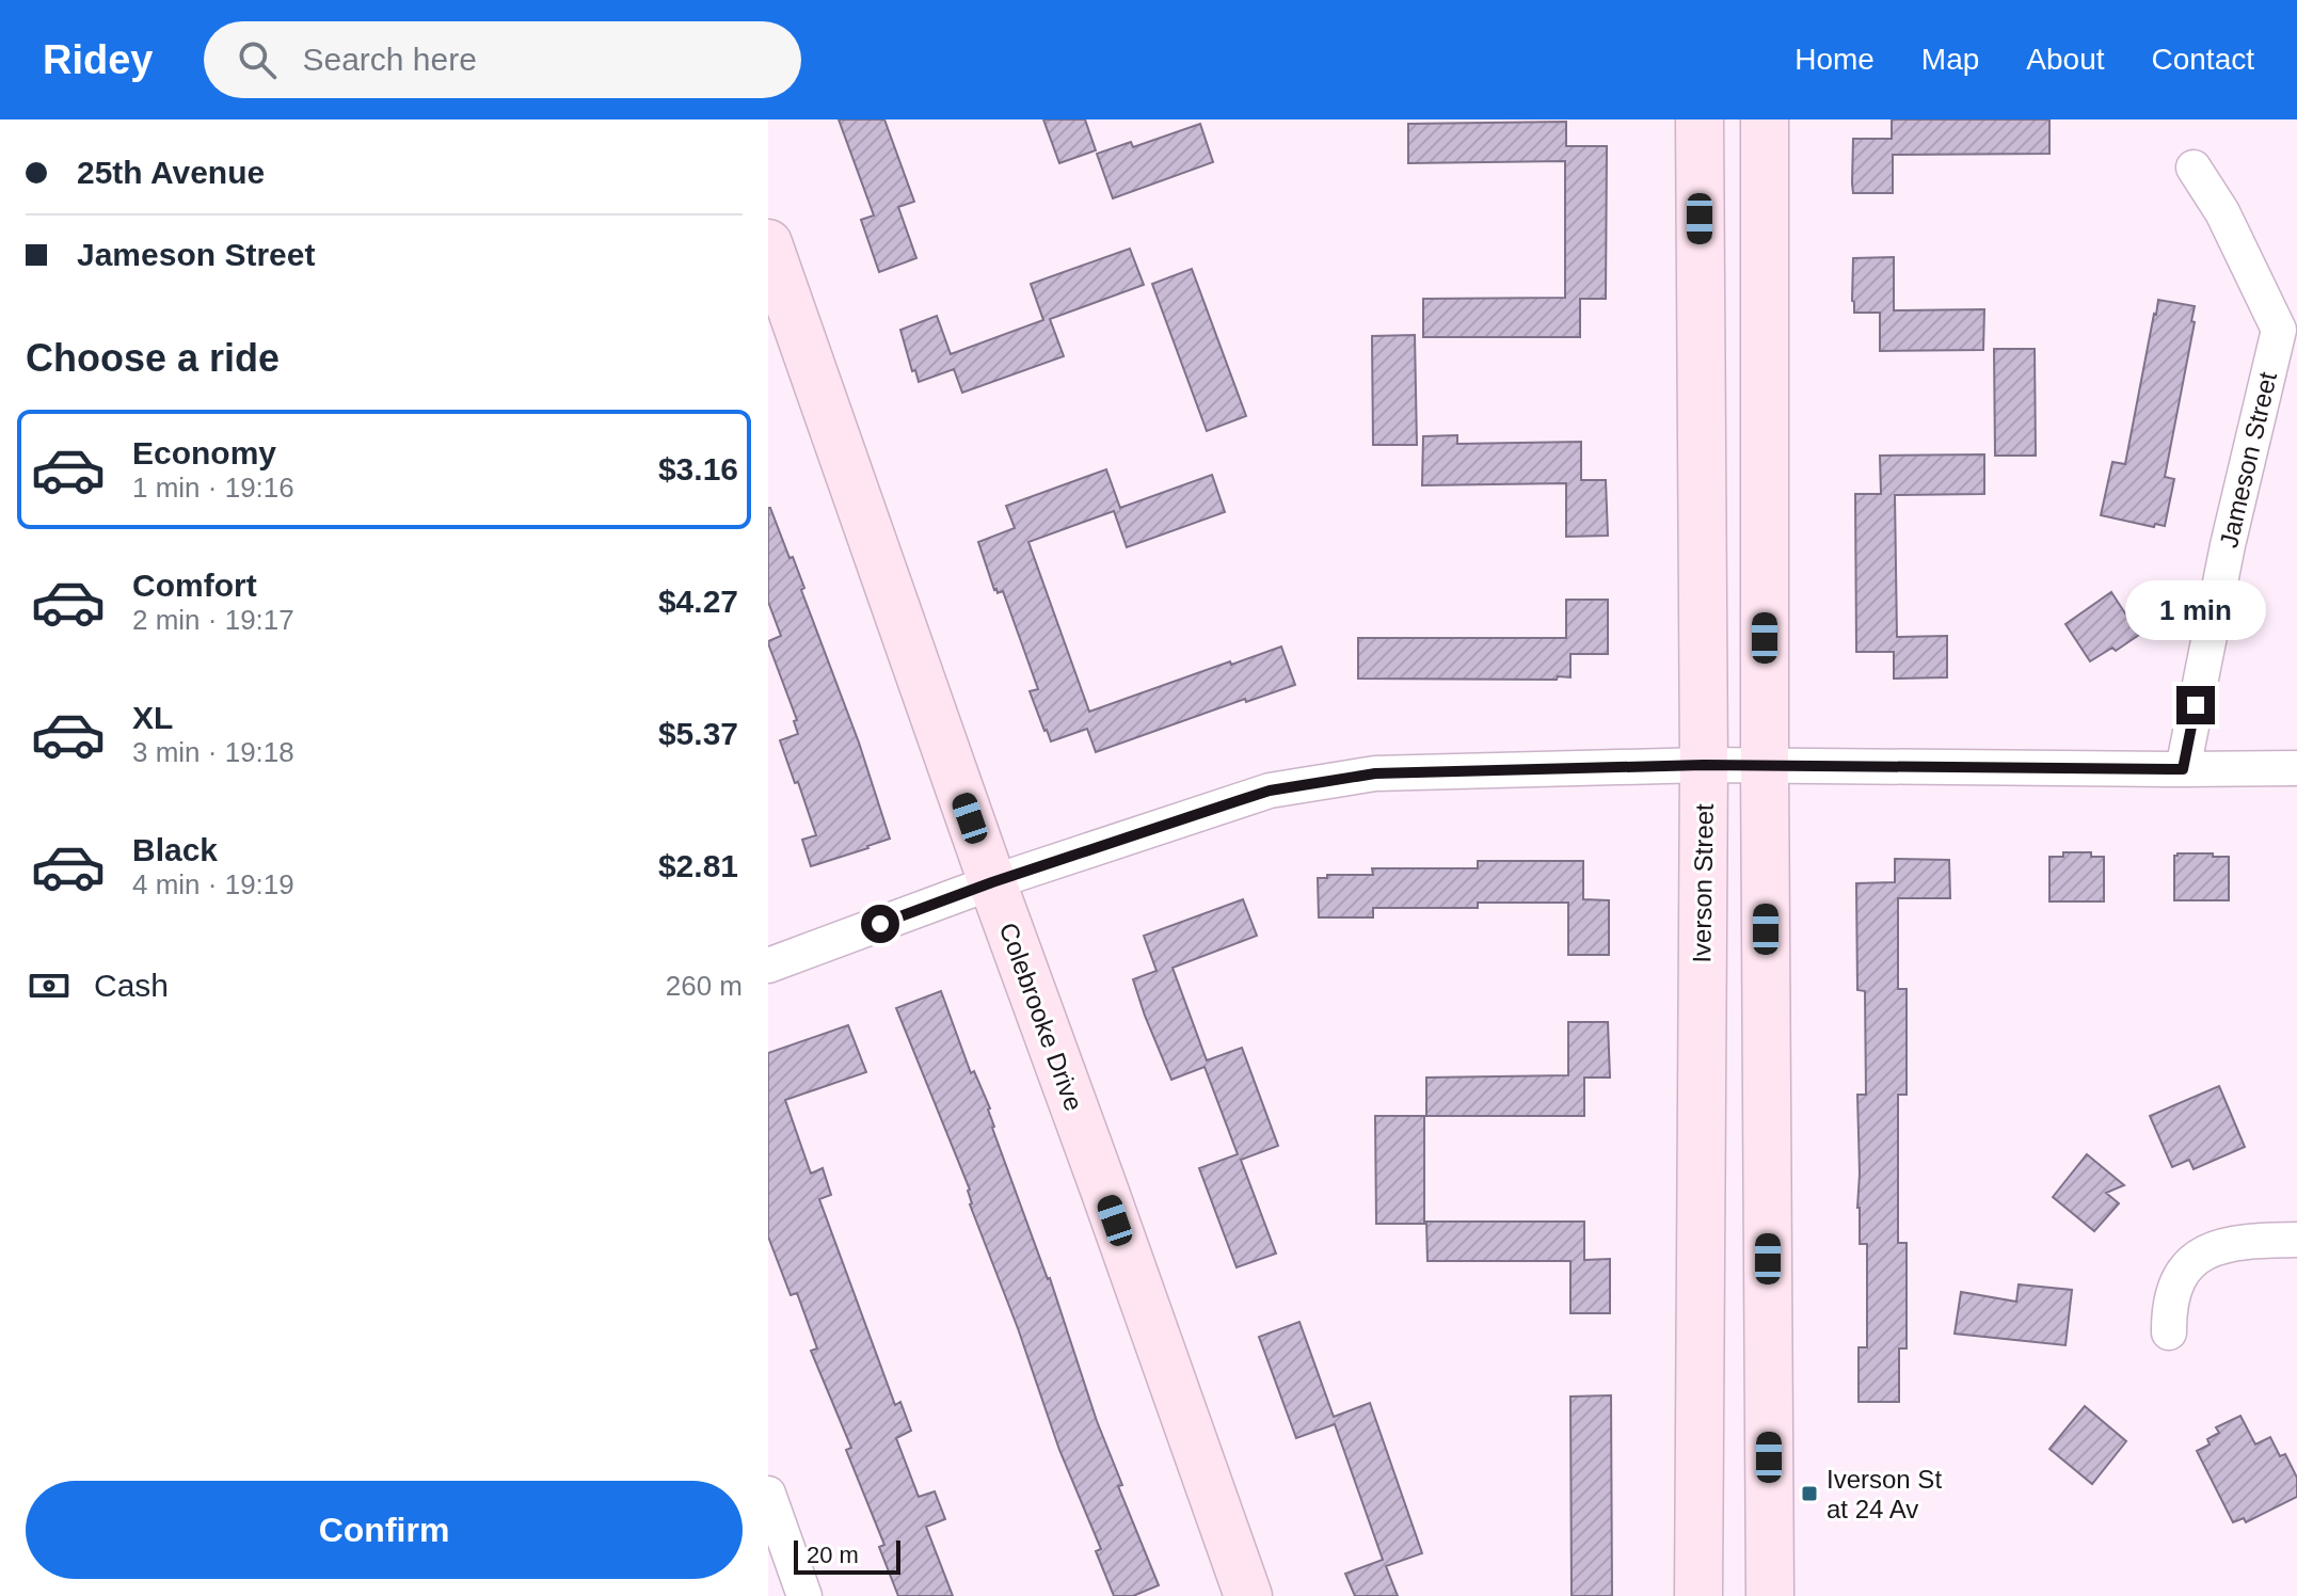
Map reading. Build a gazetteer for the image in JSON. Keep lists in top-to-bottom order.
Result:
{
  "streets": {
    "main road": ["Iverson Street", "Colebrooke Drive"],
    "street": ["Jameson Street"]
  },
  "places": {
    "transit": ["Iverson St at 24 Av"]
  },
  "scale_bar": "20 m",
  "page": {
    "header": "Ridey",
    "search": "Search here",
    "nav": [
      "Home",
      "Map",
      "About",
      "Contact"
    ],
    "banner": ["25th Avenue", "Jameson Street"],
    "heading": "Choose a ride",
    "list": [
      {
        "name": "Economy",
        "note": "1 min · 19:16",
        "value": "$3.16"
      },
      {
        "name": "Comfort",
        "note": "2 min · 19:17",
        "value": "$4.27"
      },
      {
        "name": "XL",
        "note": "3 min · 19:18",
        "value": "$5.37"
      },
      {
        "name": "Black",
        "note": "4 min · 19:19",
        "value": "$2.81"
      }
    ],
    "bubble": "1 min",
    "pay": ["Cash", "260 m"],
    "buttons": "Confirm",
    "scale": "20 m"
  }
}
